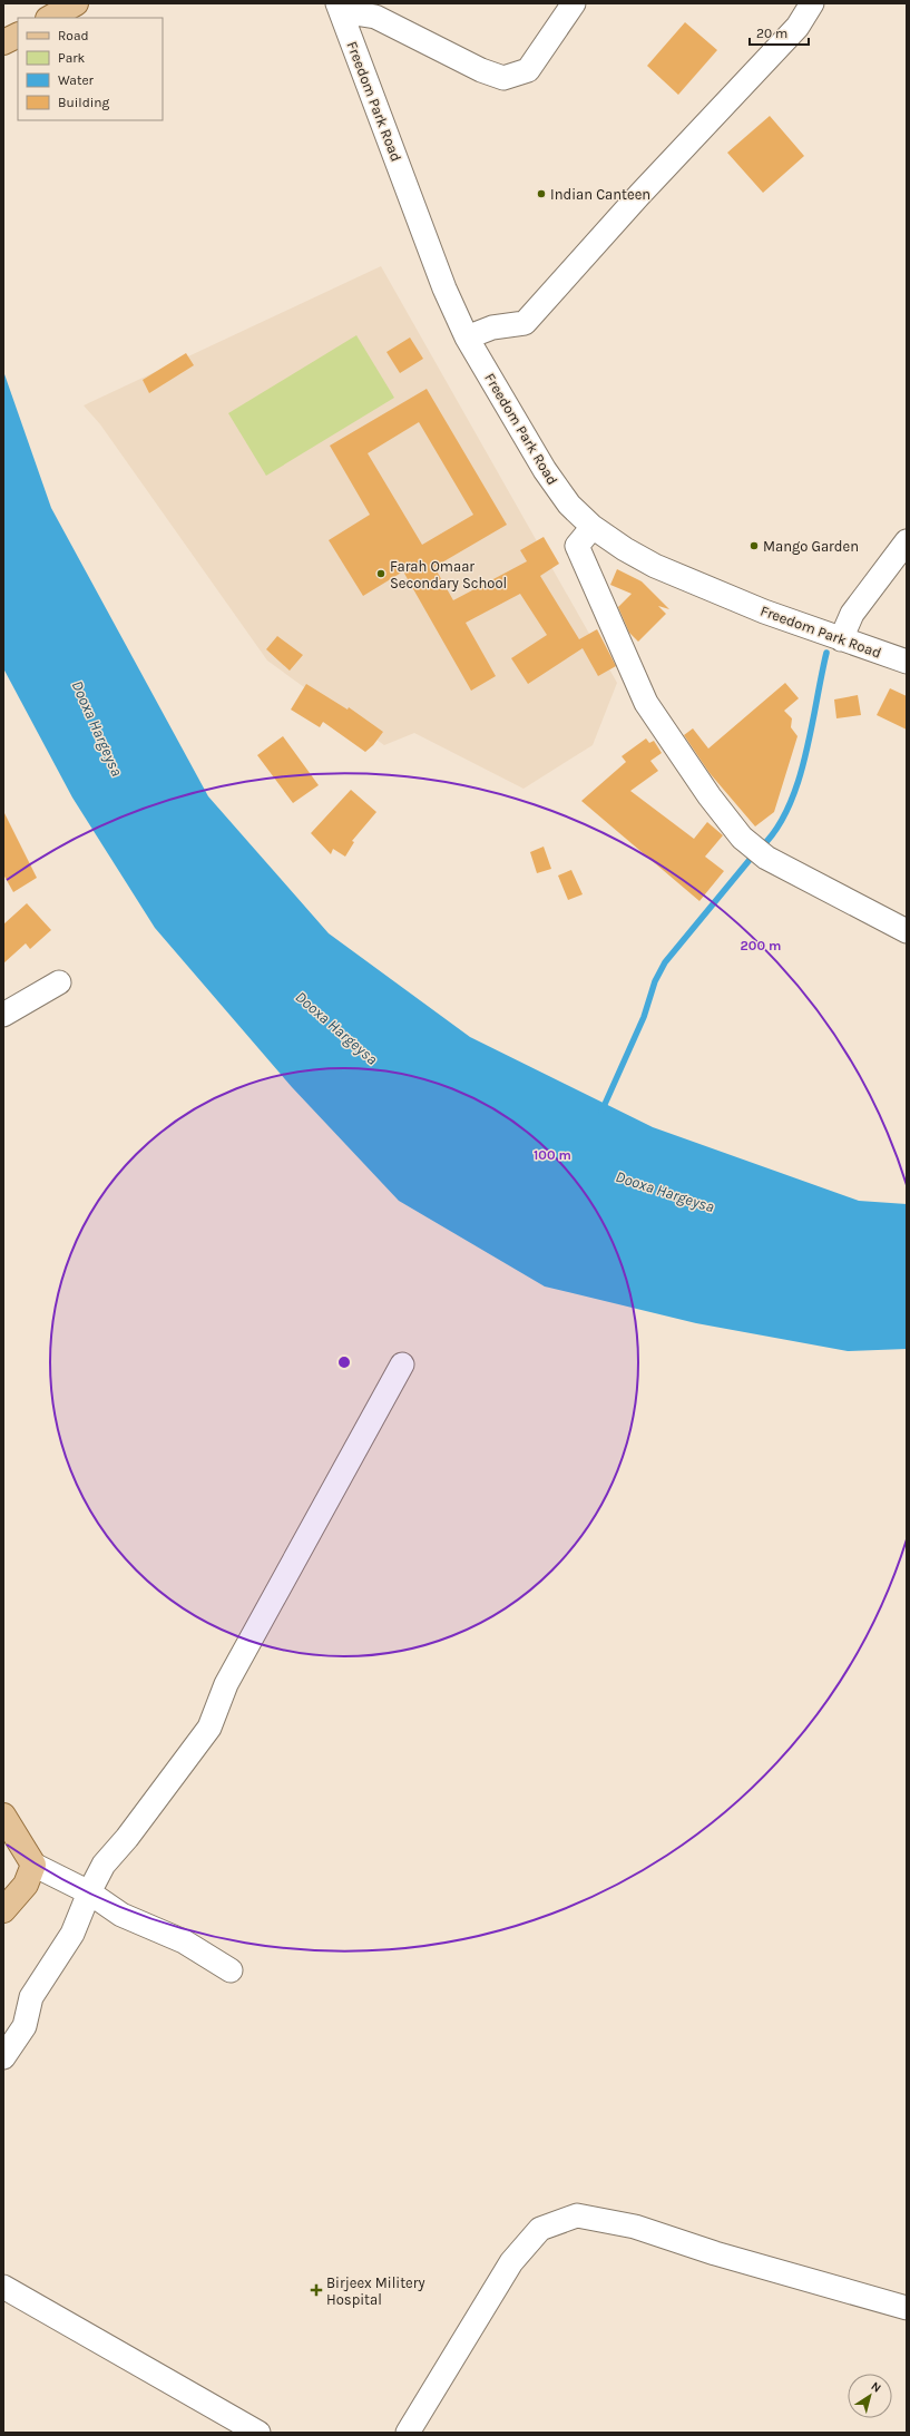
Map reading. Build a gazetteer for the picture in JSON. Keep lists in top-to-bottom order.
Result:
{
  "streets": {
    "street": ["Freedom Park Road"]
  },
  "water": ["Dooxa Hargeysa"],
  "places": {
    "other": ["Indian Canteen", "Mango Garden", "Farah Omaar Secondary School"],
    "health": ["Birjeex Militery Hospital"]
  },
  "legend": [
    "Road",
    "Park",
    "Water",
    "Building"
  ],
  "scale_bar": "20 m",
  "north": "top right",
  "rings": ["200 m", "100 m"]
}
